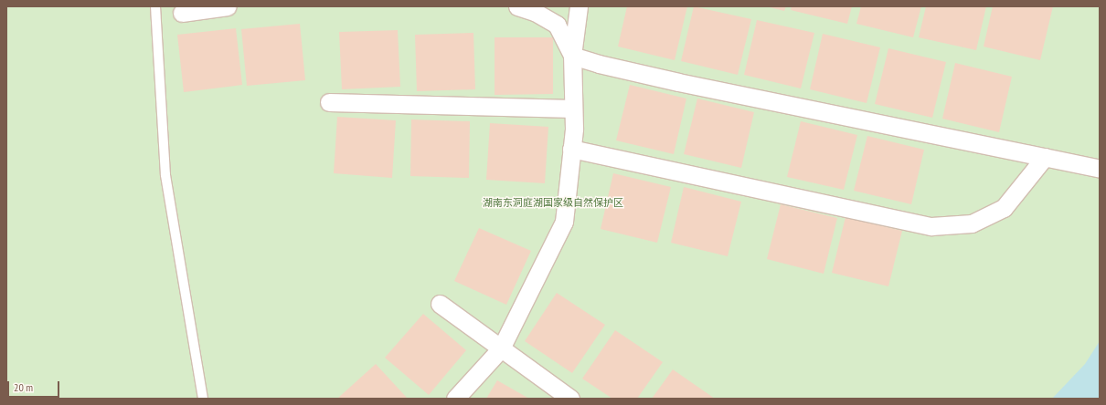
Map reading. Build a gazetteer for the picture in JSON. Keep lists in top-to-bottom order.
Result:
{
  "parks": ["湖南东洞庭湖国家级自然保护区"],
  "scale_bar": "20 m"
}
